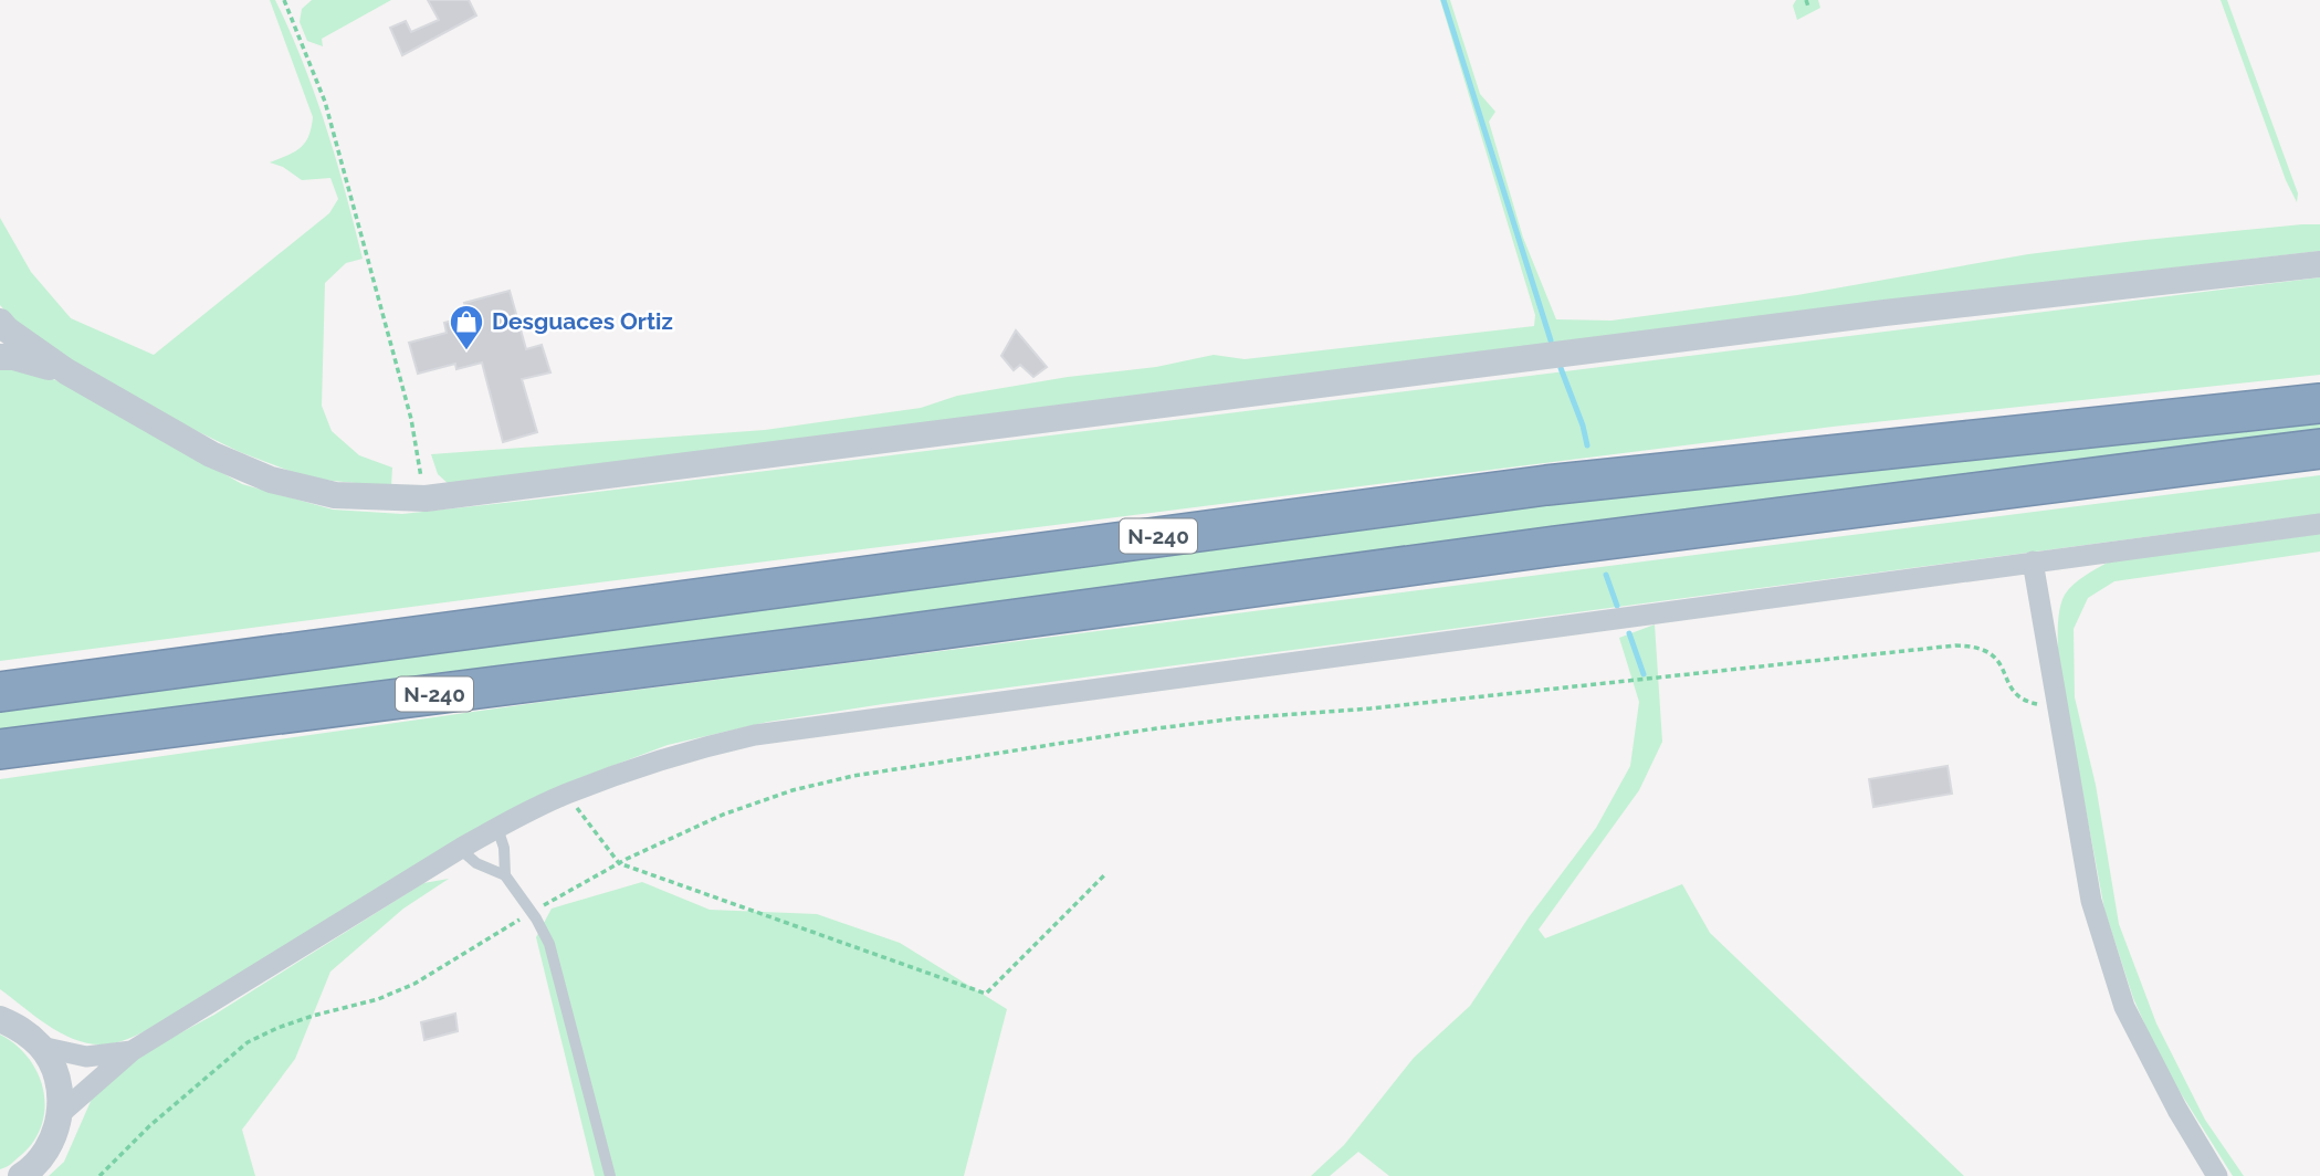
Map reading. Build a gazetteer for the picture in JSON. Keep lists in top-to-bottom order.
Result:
{
  "streets": {
    "highway": ["N-240"]
  },
  "places": {
    "shop": ["Desguaces Ortiz"]
  }
}
